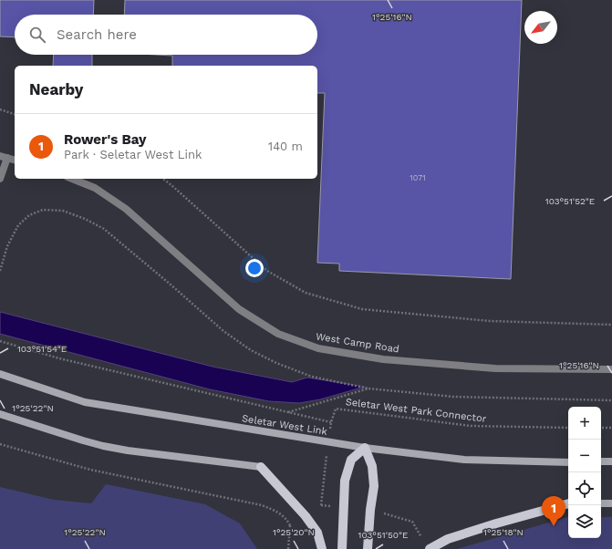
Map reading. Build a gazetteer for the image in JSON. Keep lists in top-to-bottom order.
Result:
{
  "streets": {
    "main road": ["Seletar West Link"],
    "street": ["West Camp Road"],
    "path": ["Seletar West Park Connector"]
  },
  "crossings": [
    ["Seletar West Park Connector", "Seletar West Link"]
  ],
  "house_numbers": ["1071"],
  "north": "bottom left",
  "page": {
    "search": "Search here",
    "heading": "Nearby",
    "list": [
      {
        "mark": "1",
        "name": "Rower's Bay",
        "note": "Park · Seletar West Link",
        "value": "140 m"
      }
    ],
    "map_buttons": ["+", "−"],
    "pins": "1"
  },
  "coordinates": [
    "1°25'16\"N",
    "103°51'52\"E",
    "103°51'54\"E",
    "1°25'22\"N",
    "1°25'20\"N",
    "1°25'18\"N",
    "103°51'50\"E"
  ]
}
